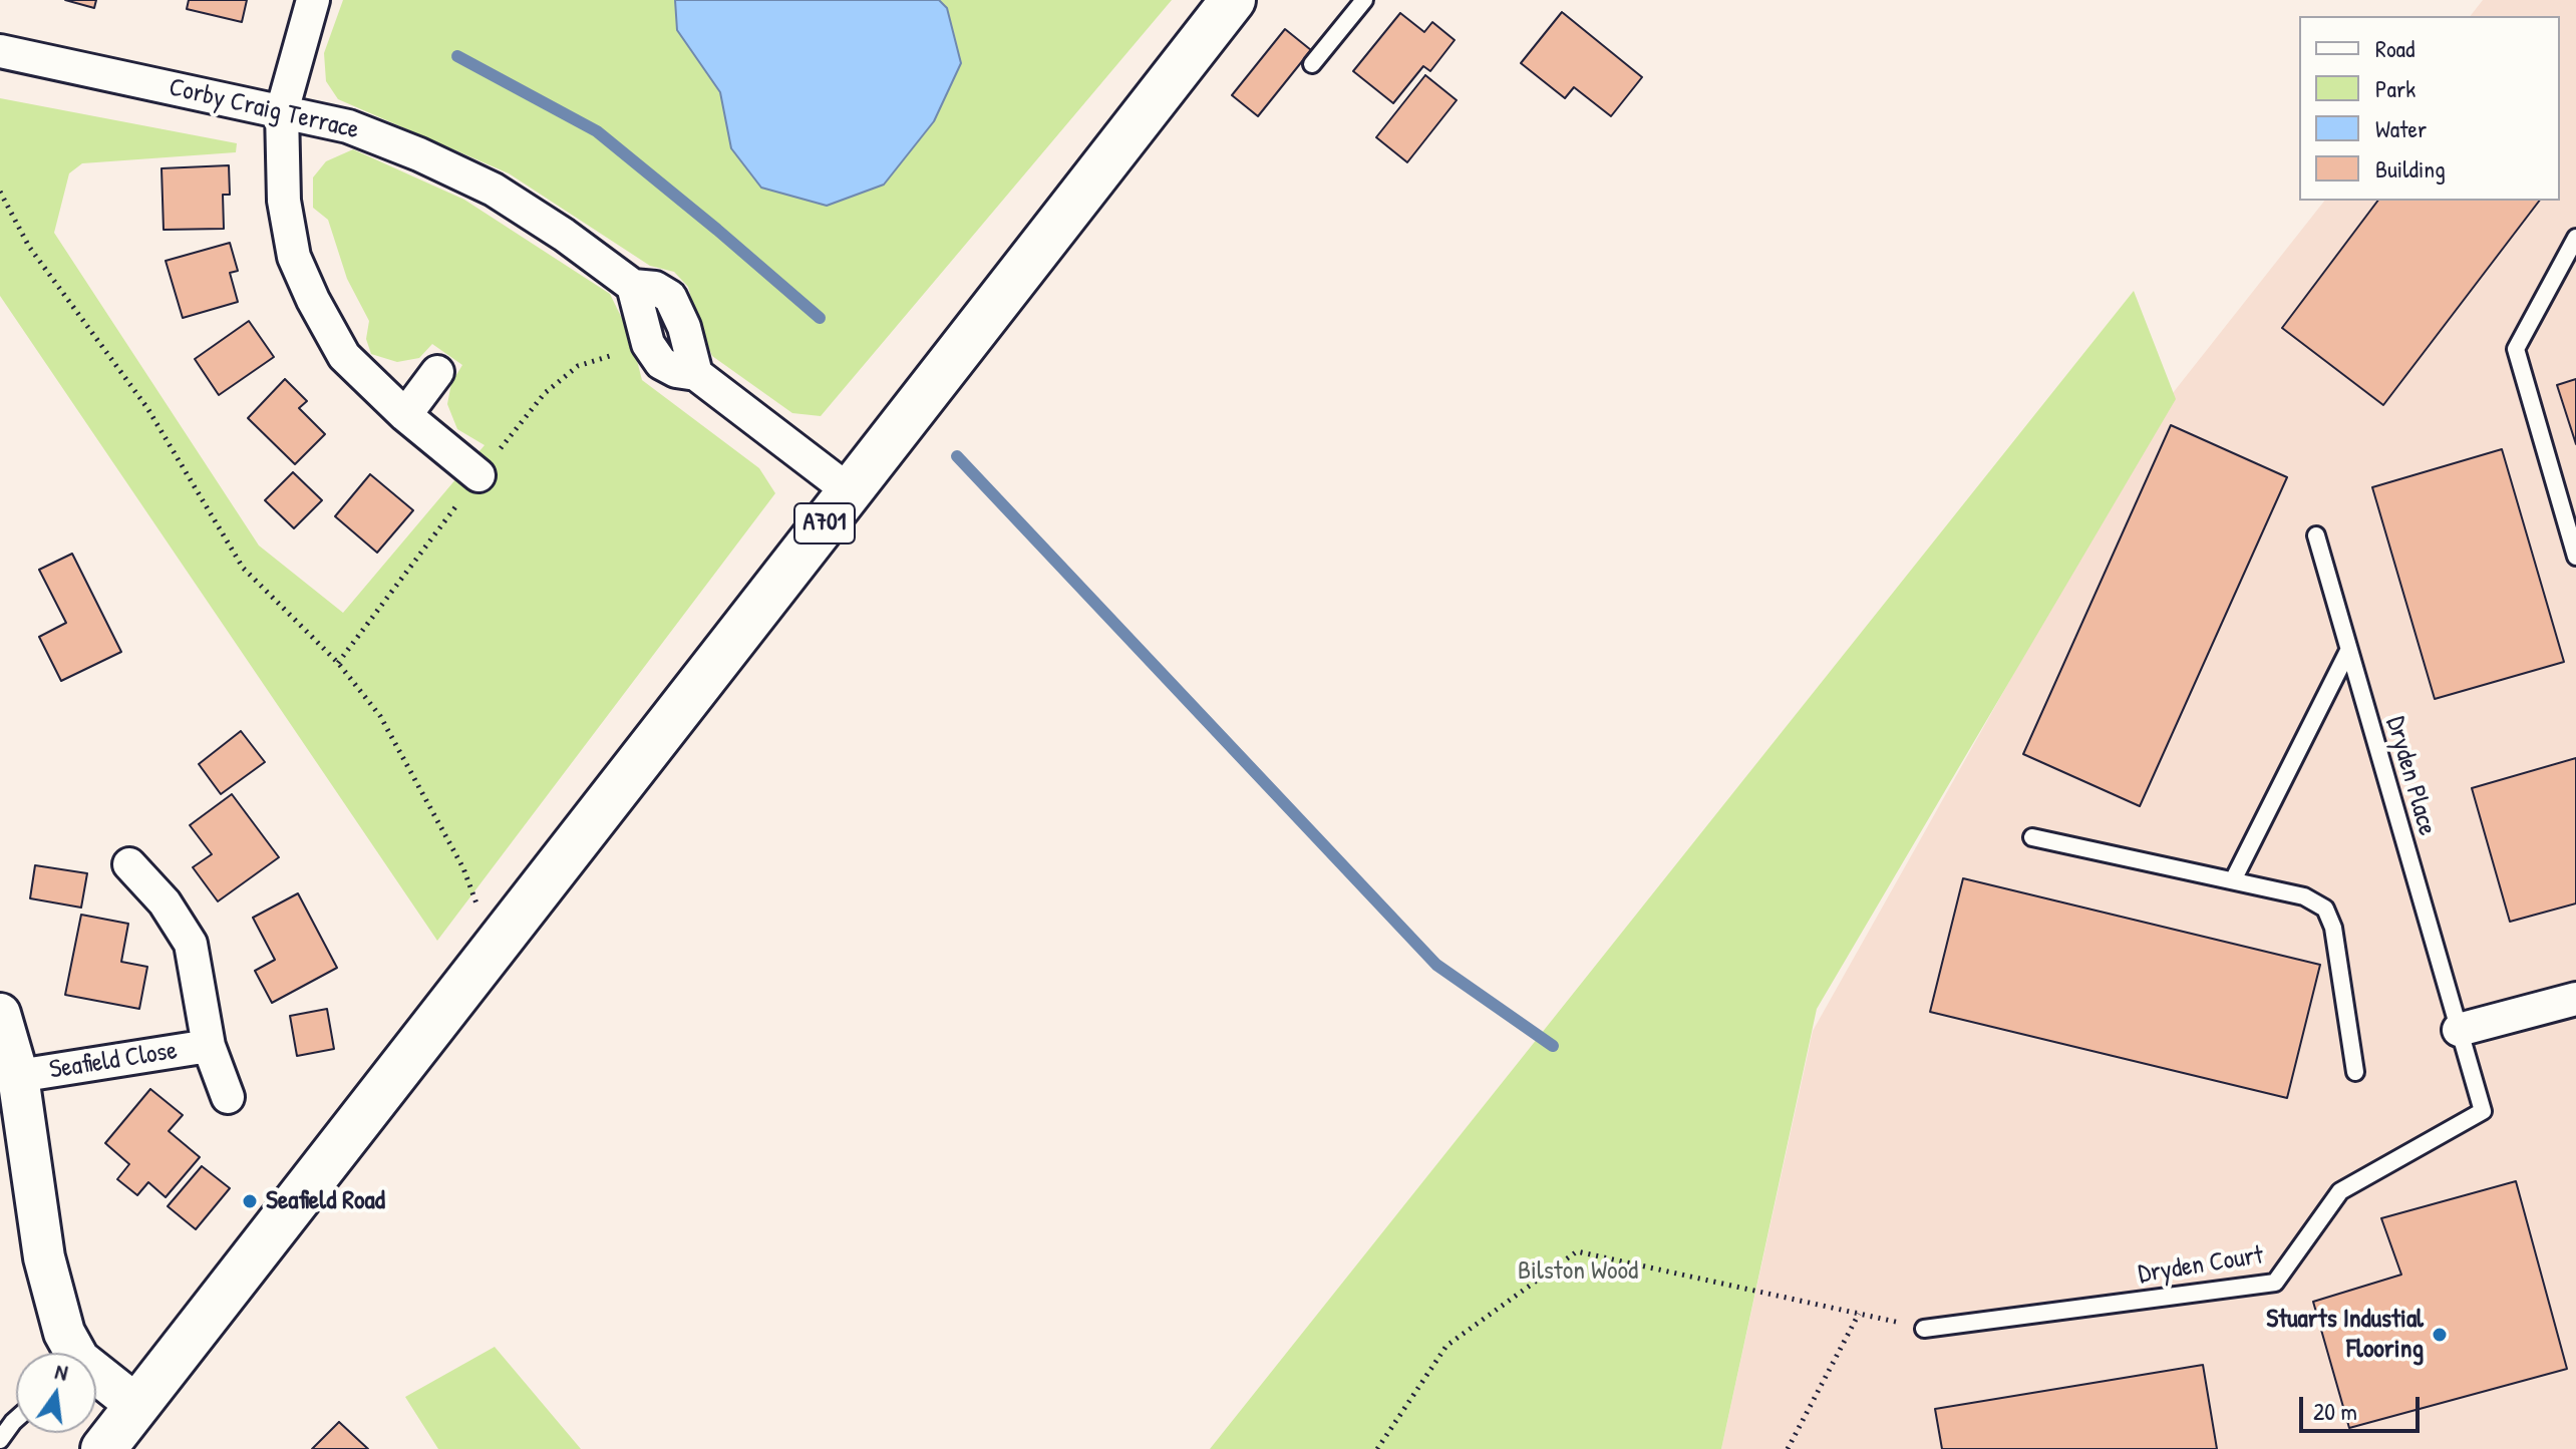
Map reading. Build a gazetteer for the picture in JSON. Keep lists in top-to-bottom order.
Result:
{
  "streets": {
    "main road": ["A701"],
    "street": ["Corby Craig Terrace", "Seafield Close"],
    "lane": ["Dryden Place", "Dryden Court"]
  },
  "crossings": [
    ["Corby Craig Terrace", "A701"],
    ["Dryden Place", "Dryden Court"]
  ],
  "parks": ["Bilston Wood"],
  "places": ["Seafield Road", "Stuarts Industial Flooring"],
  "legend": [
    "Road",
    "Park",
    "Water",
    "Building"
  ],
  "scale_bar": "20 m",
  "north": "top"
}
